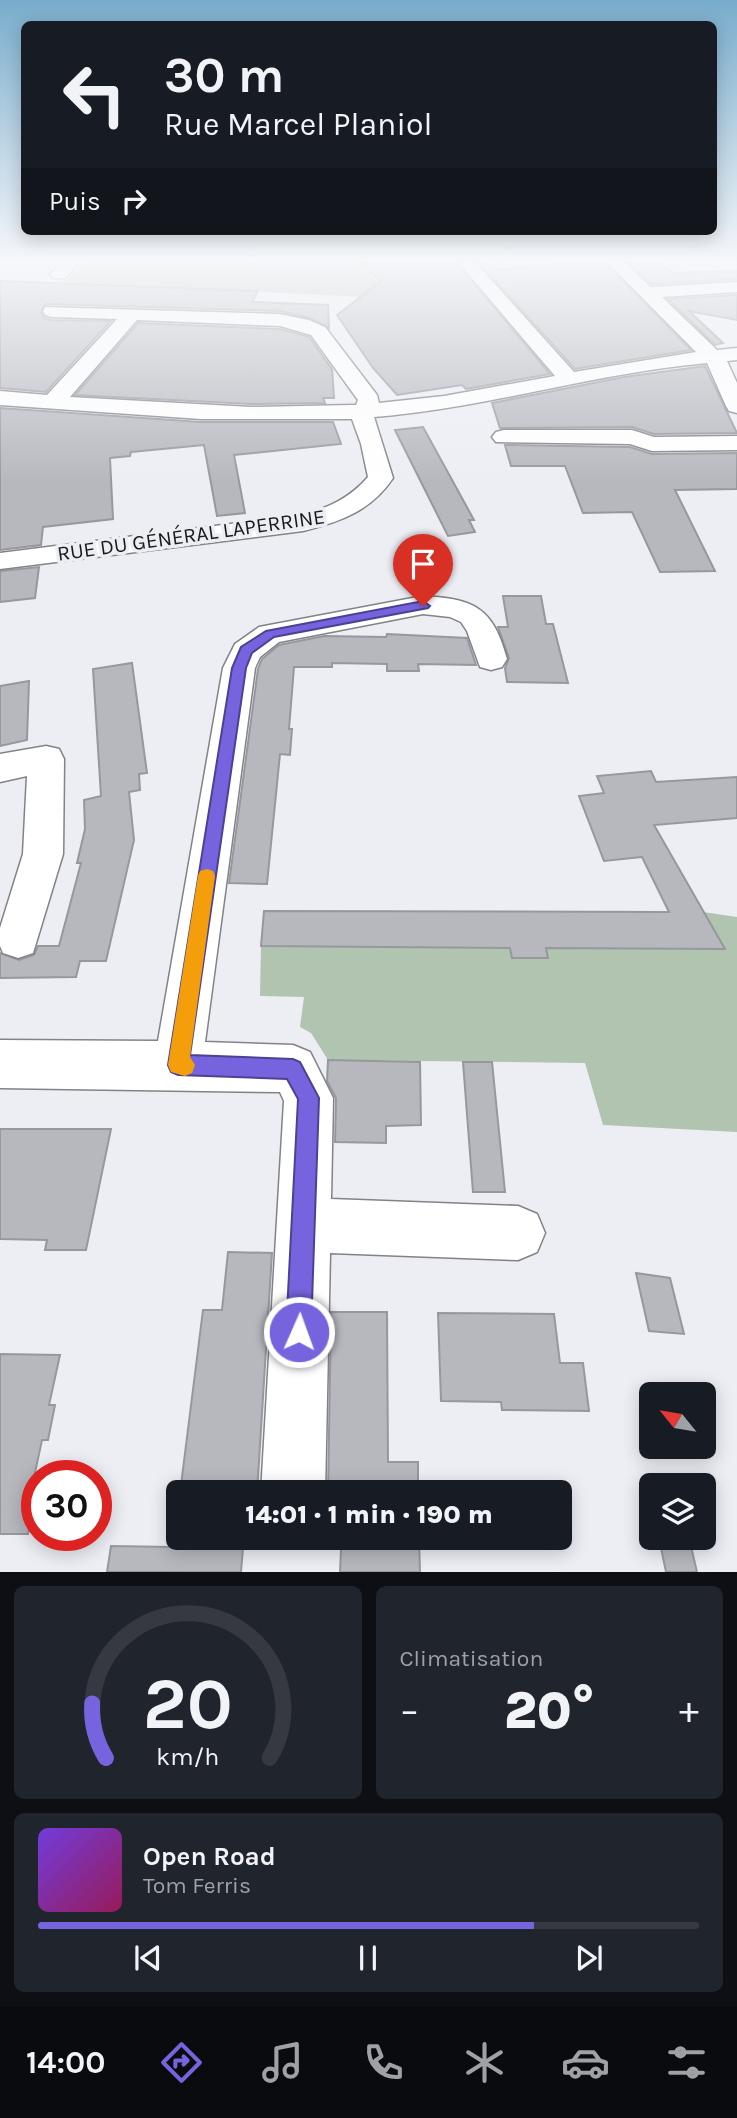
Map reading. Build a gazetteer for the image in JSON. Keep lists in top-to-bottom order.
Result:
{
  "streets": {
    "street": ["RUE DU GÉNÉRAL LAPERRINE"]
  },
  "north": "top left",
  "page": {
    "turn": ["30 m", "Rue Marcel Planiol"],
    "then": "Puis",
    "limit": "30",
    "trip": "14:01 · 1 min · 190 m",
    "tile": "Climatisation",
    "heat": ["−", "20°", "+"],
    "song": ["Open Road", "Tom Ferris"],
    "tabs": "14:00",
    "gauge": ["20", "km/h"]
  }
}
